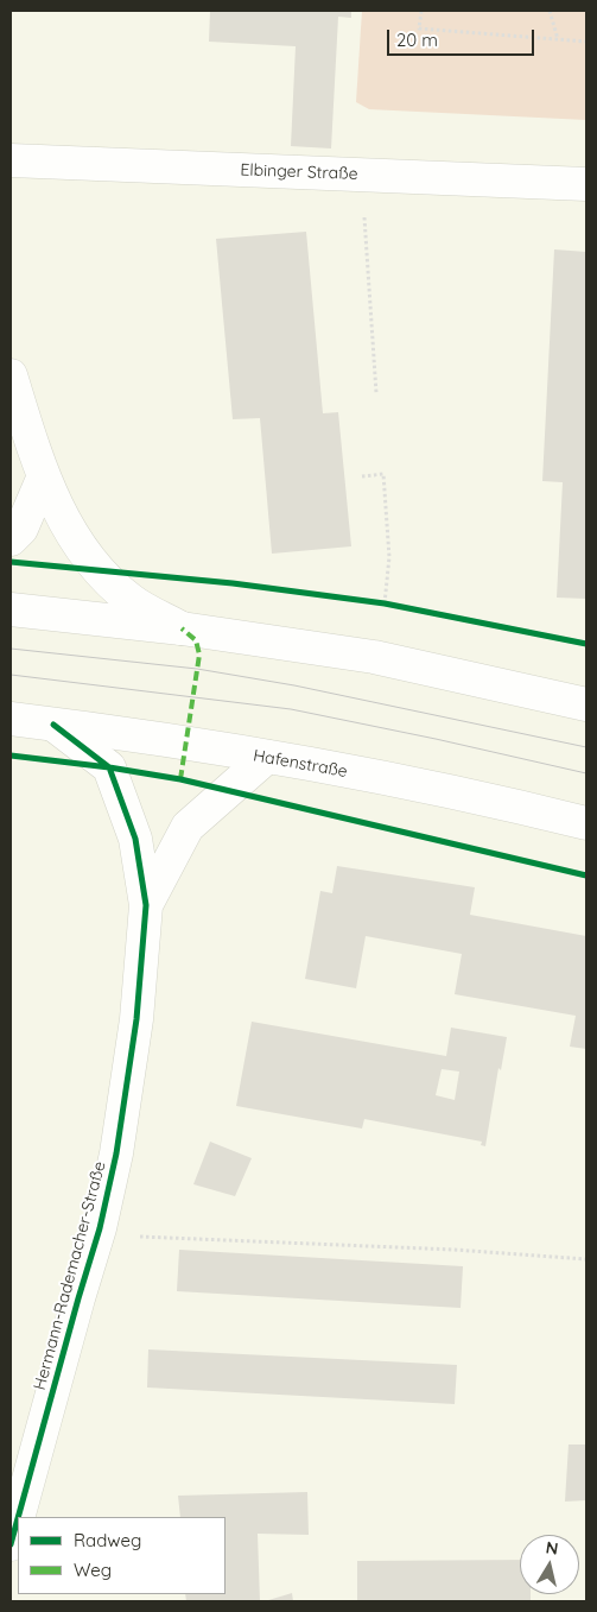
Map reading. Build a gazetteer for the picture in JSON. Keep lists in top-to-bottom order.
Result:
{
  "streets": {
    "street": ["Elbinger Straße", "Hafenstraße", "Hermann-Rademacher-Straße"]
  },
  "crossings": [
    ["Hafenstraße", "Hermann-Rademacher-Straße"]
  ],
  "legend": ["Radweg", "Weg"],
  "scale_bar": "20 m",
  "north": "top"
}
